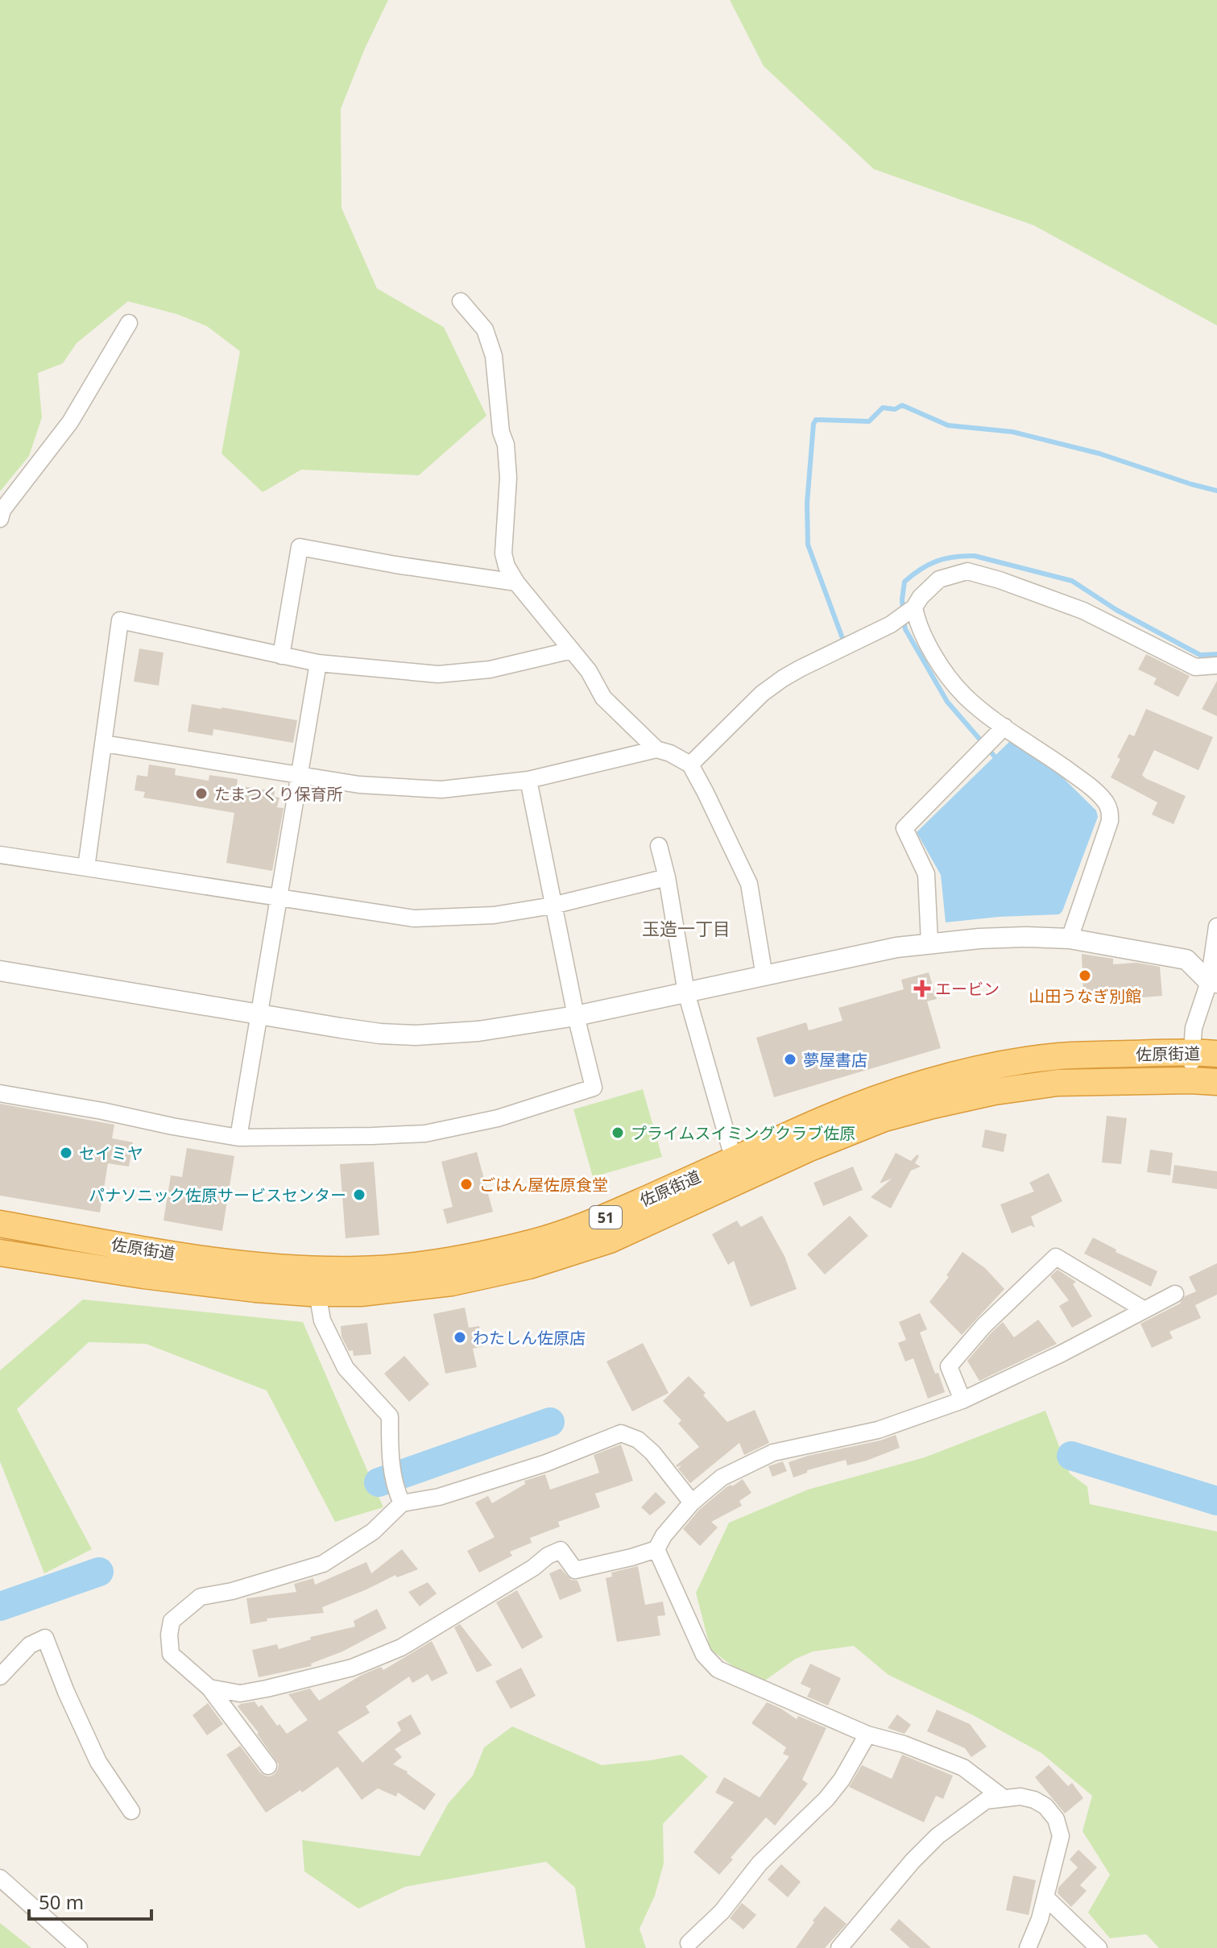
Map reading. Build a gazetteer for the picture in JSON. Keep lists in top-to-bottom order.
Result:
{
  "streets": {
    "highway": ["佐原街道", "51"]
  },
  "districts": ["玉造一丁目"],
  "places": {
    "other": [
      "たまつくり保育所",
      "山田うなぎ別館",
      "夢屋書店",
      "プライムスイミングクラブ佐原",
      "セイミヤ",
      "ごはん屋佐原食堂",
      "パナソニック佐原サービスセンター",
      "わたしん佐原店"
    ],
    "health": ["エービン"]
  },
  "scale_bar": "50 m"
}
